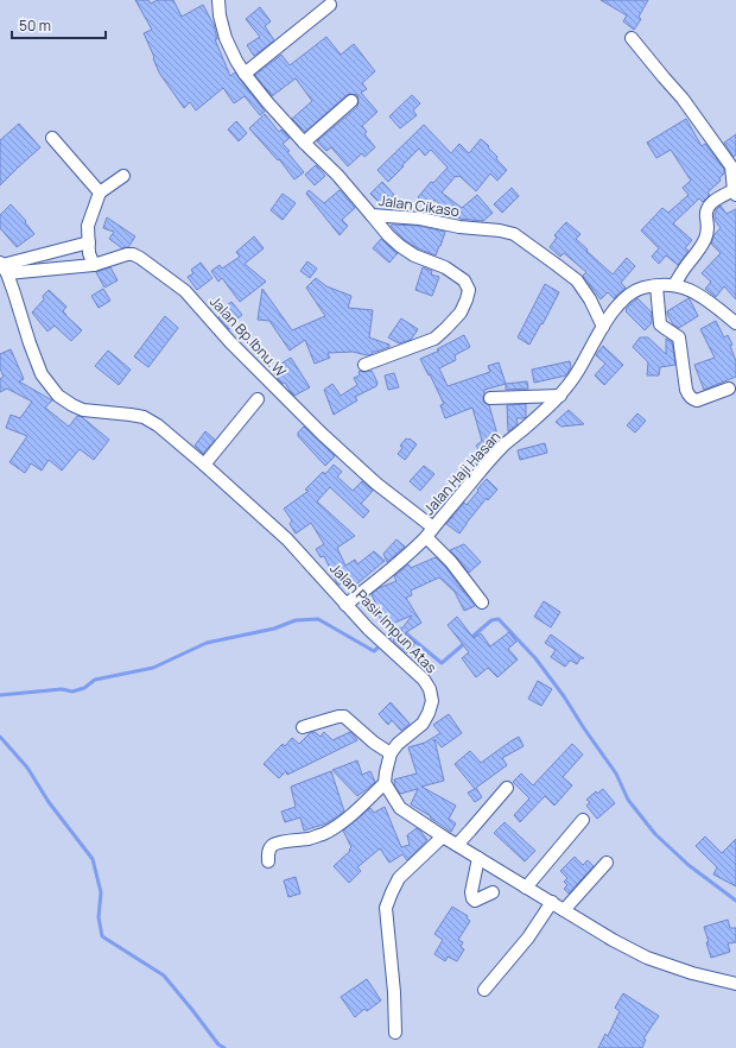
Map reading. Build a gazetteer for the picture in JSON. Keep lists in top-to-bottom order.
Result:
{
  "streets": {
    "street": [
      "Jalan Cikaso",
      "Jalan Bp.Ibnu.W",
      "Jalan Haji Hasan",
      "Jalan Pasir Impun Atas"
    ]
  },
  "crossings": [
    ["Jalan Cikaso", "Jalan Haji Hasan"],
    ["Jalan Bp.Ibnu.W", "Jalan Haji Hasan"],
    ["Jalan Bp.Ibnu.W", "Jalan Pasir Impun Atas"],
    ["Jalan Haji Hasan", "Jalan Pasir Impun Atas"]
  ],
  "scale_bar": "50 m"
}
